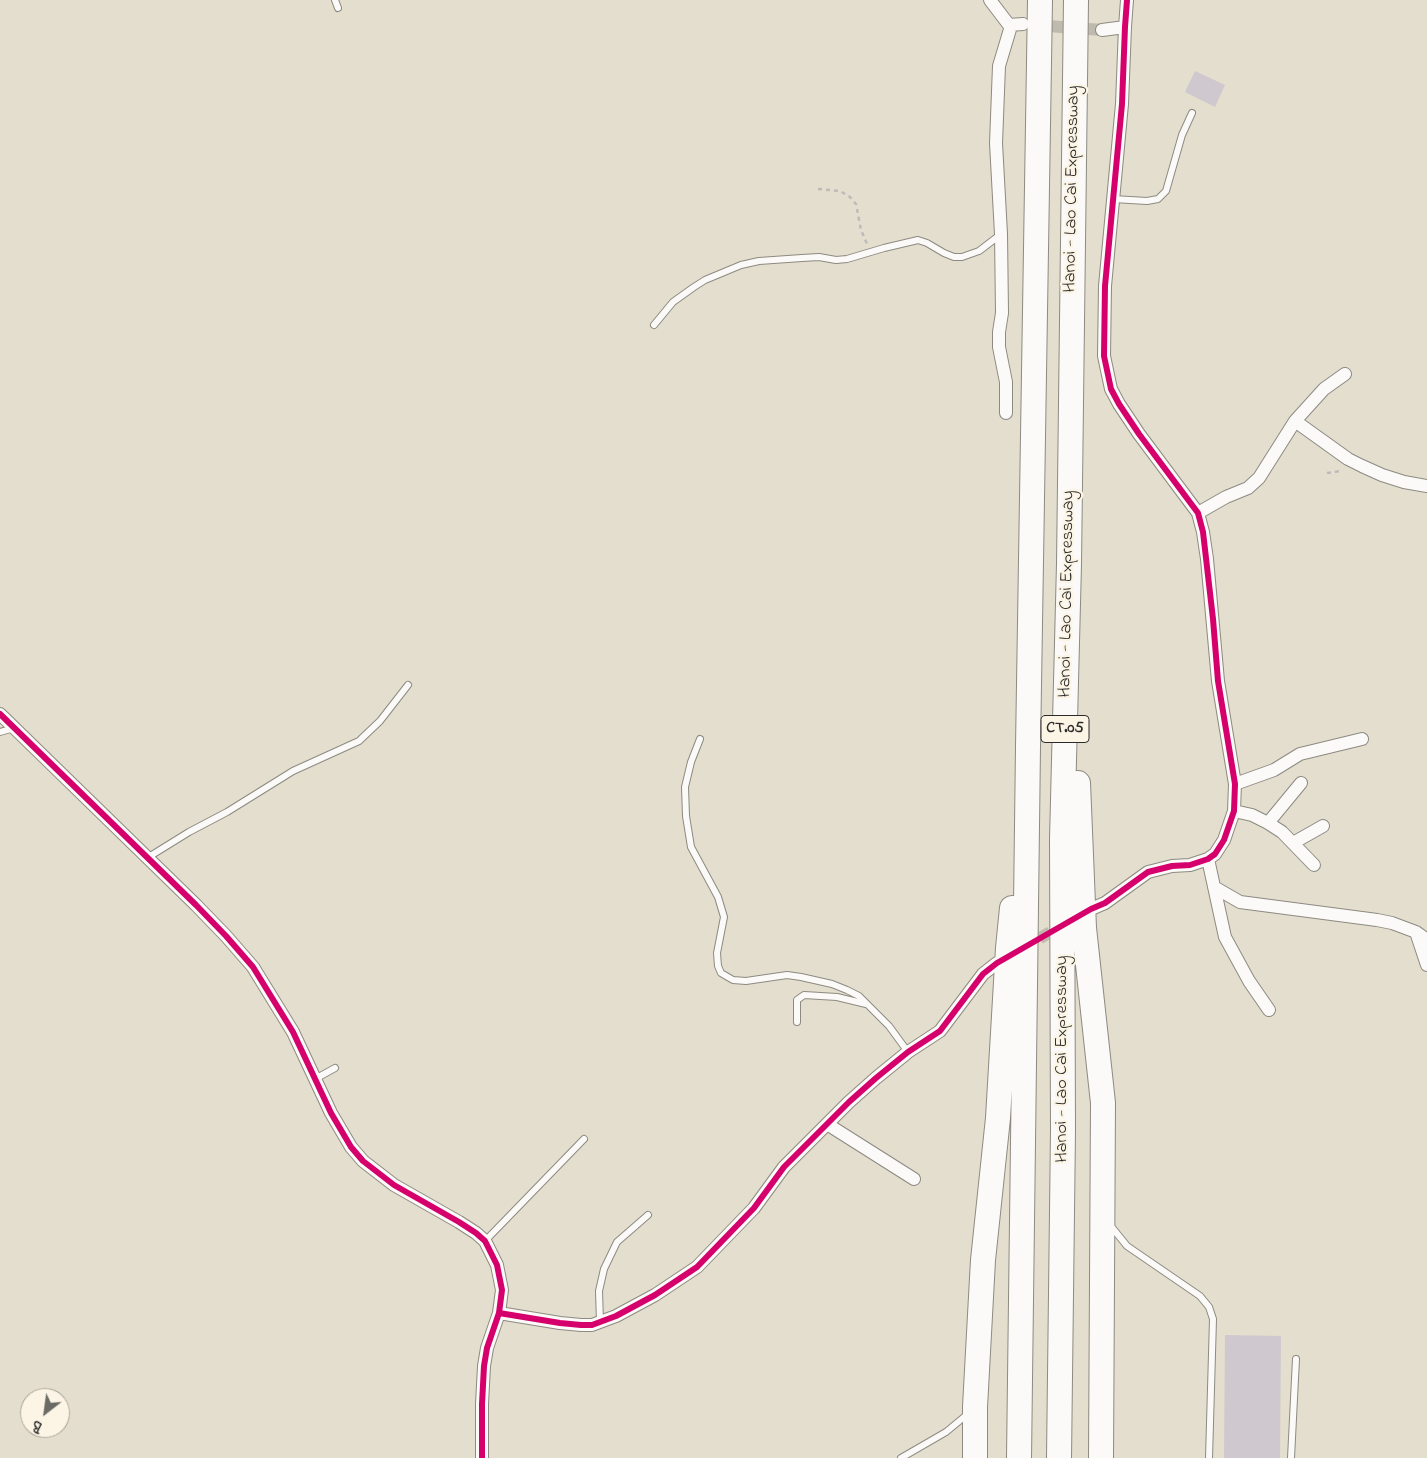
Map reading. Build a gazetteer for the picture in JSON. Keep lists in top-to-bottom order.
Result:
{
  "streets": {
    "highway": ["Hanoi - Lao Cai Expressway", "CT.05"]
  },
  "north": "bottom left"
}
